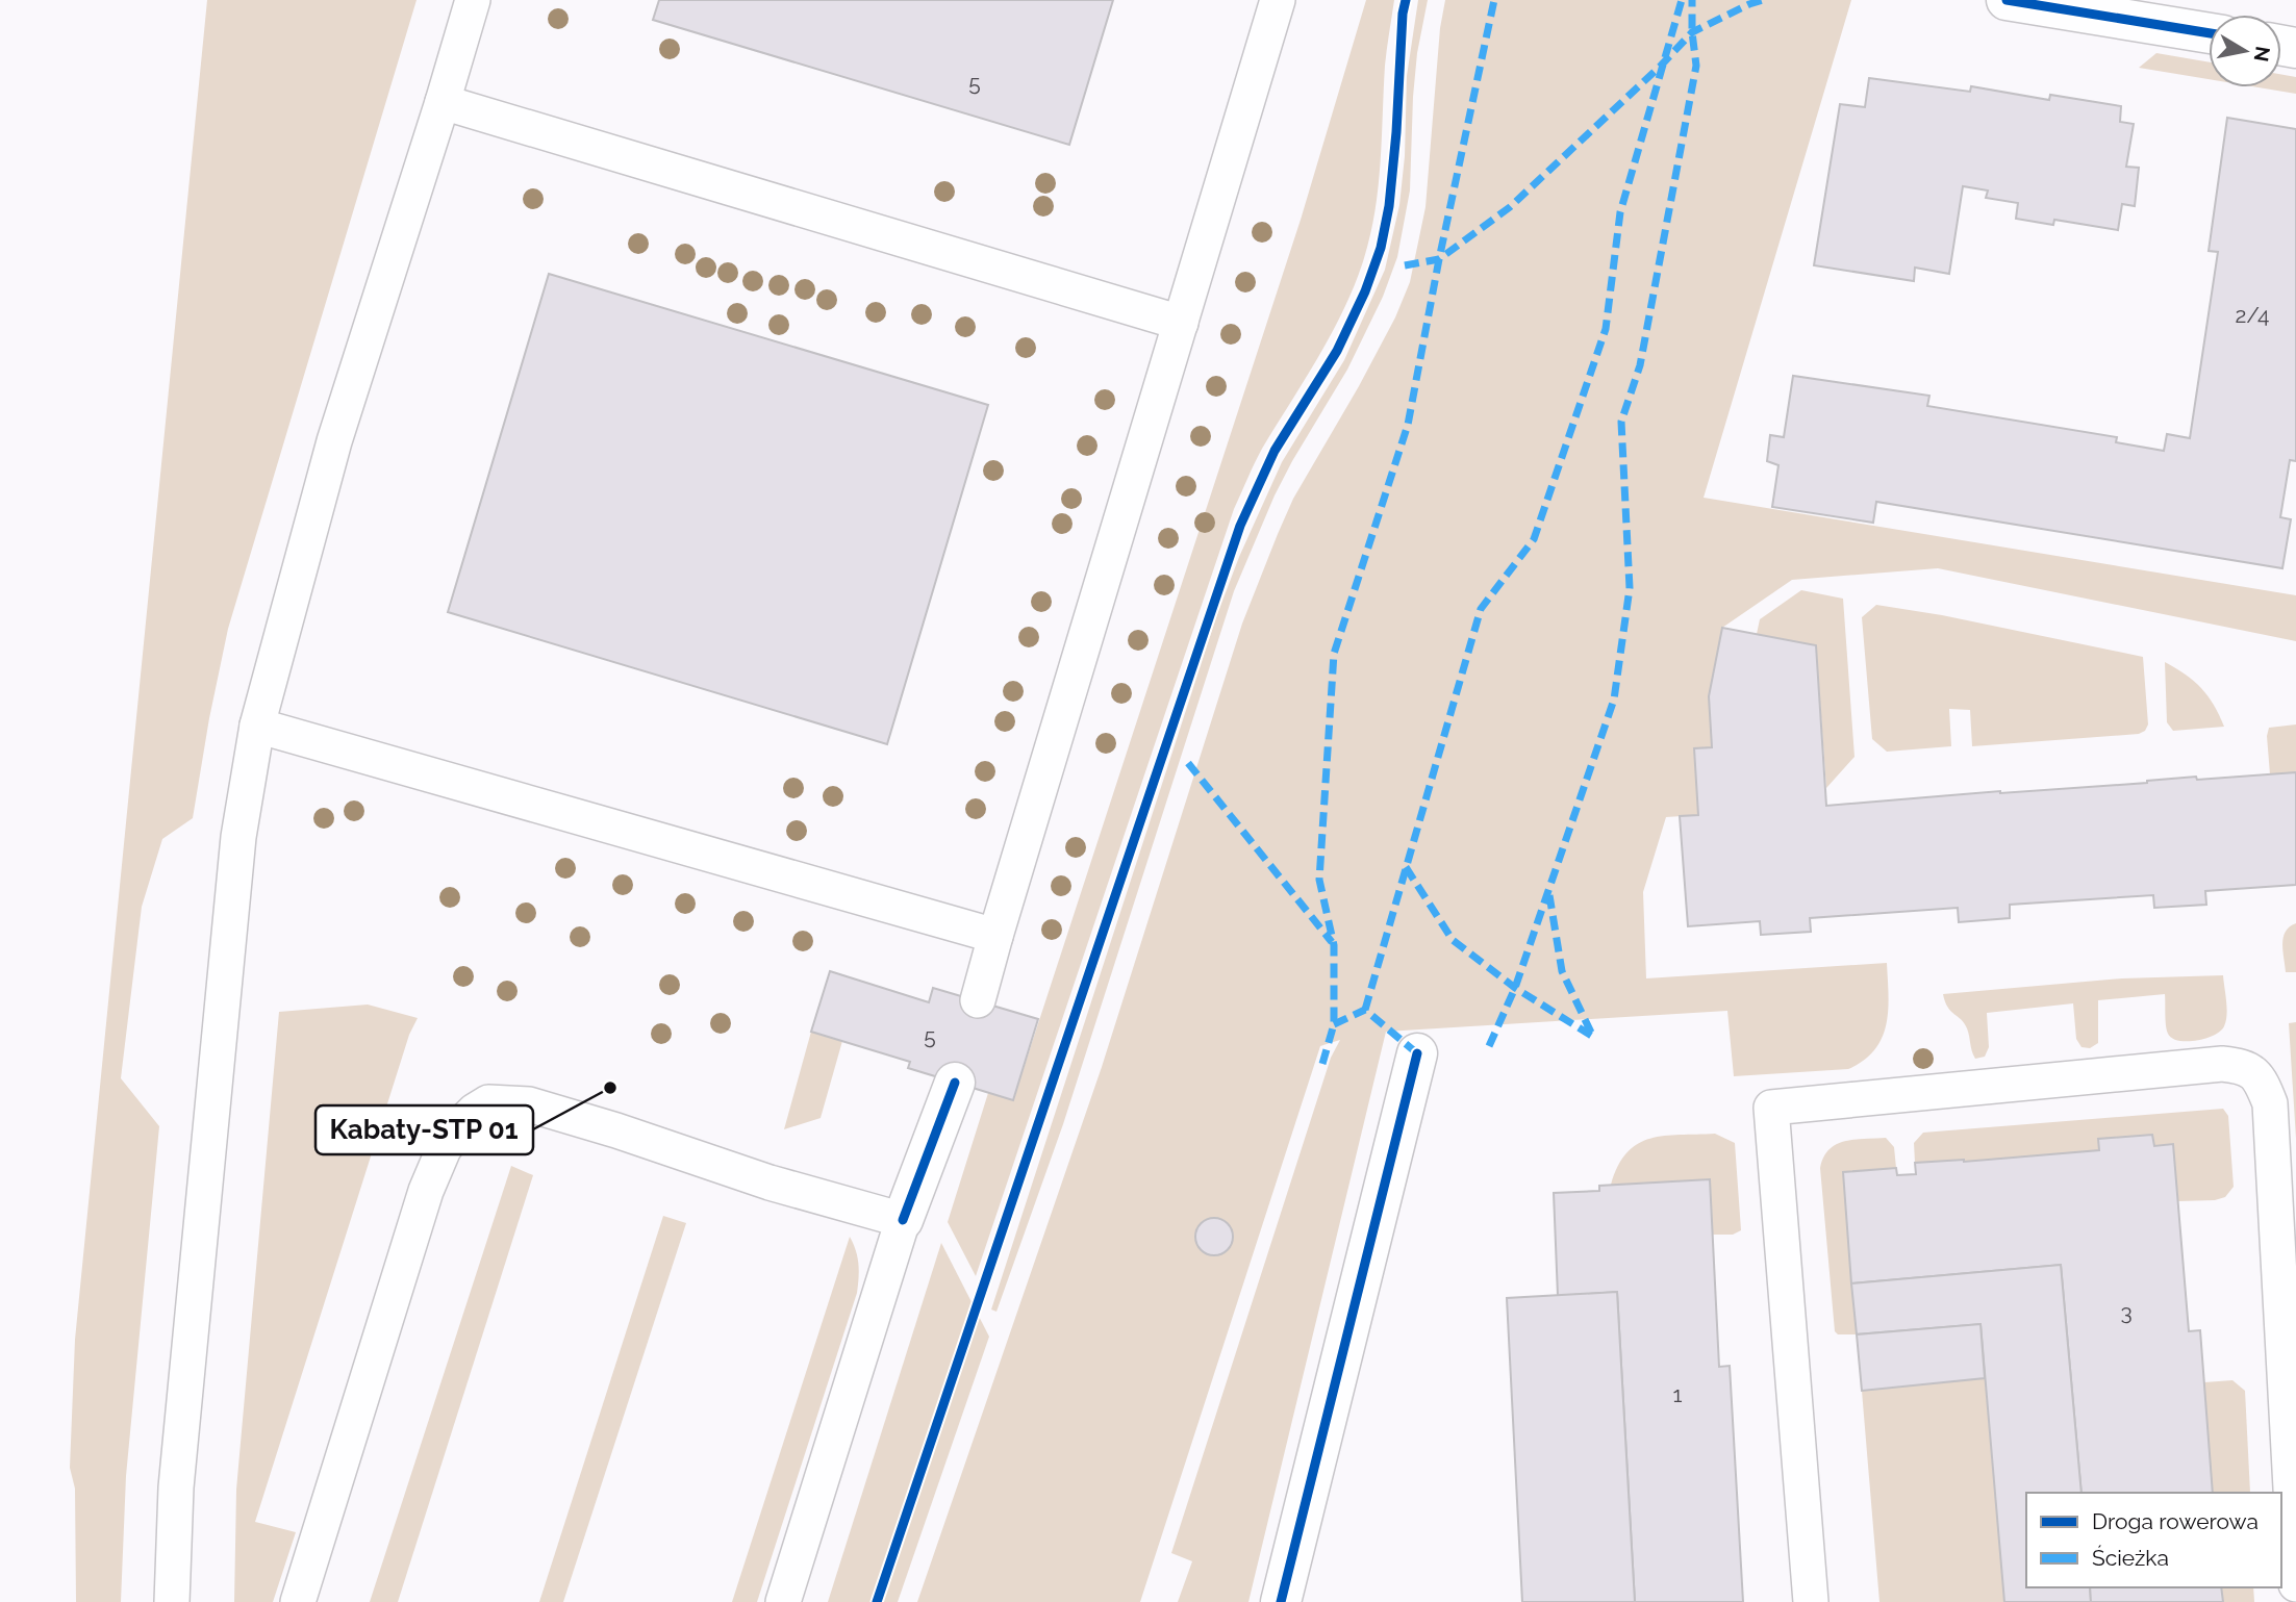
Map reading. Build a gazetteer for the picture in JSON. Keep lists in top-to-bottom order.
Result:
{
  "places": ["Kabaty-STP 01"],
  "house_numbers": [
    "5",
    "2/4",
    "5",
    "3",
    "1"
  ],
  "legend": ["Droga rowerowa", "Ścieżka"],
  "north": "right"
}
